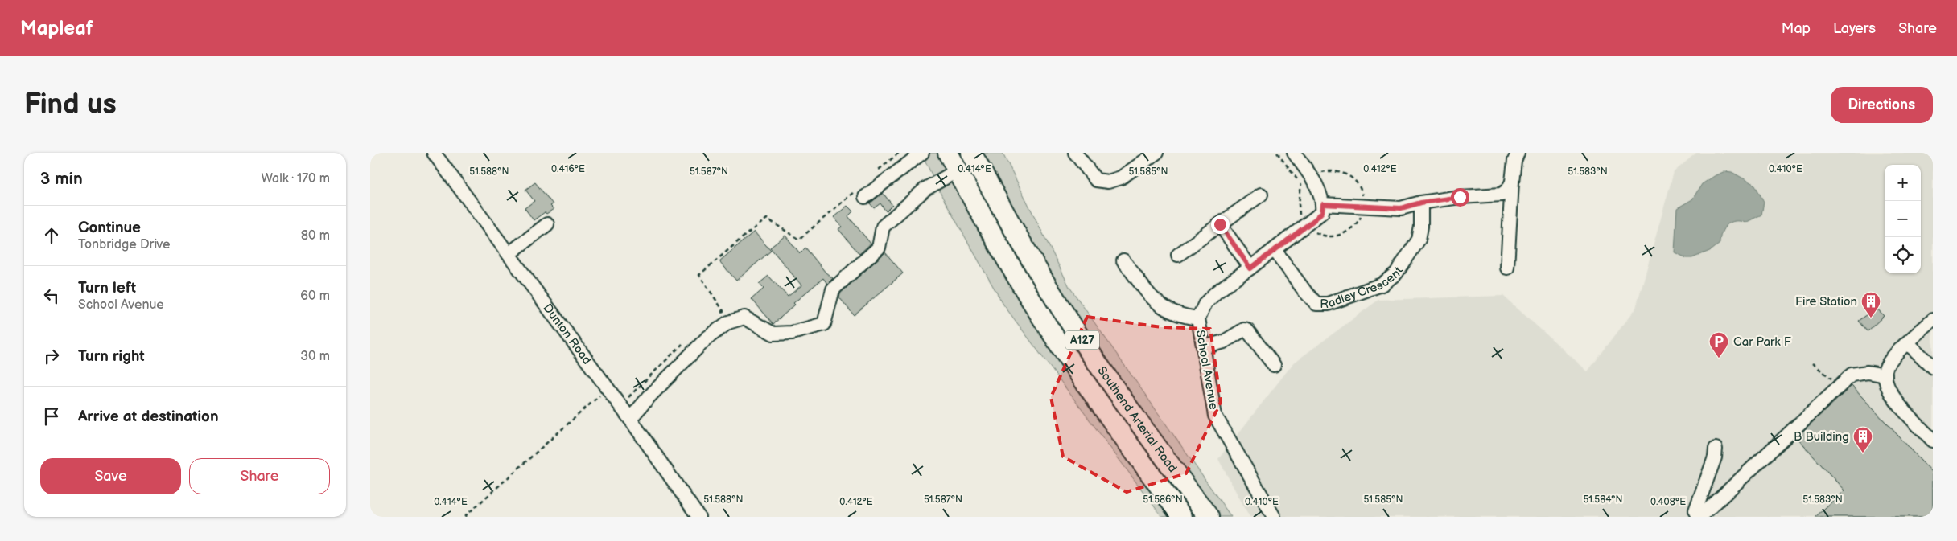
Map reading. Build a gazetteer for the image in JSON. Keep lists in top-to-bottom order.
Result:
{
  "streets": {
    "highway": ["A127", "Southend Arterial Road"],
    "street": ["Radley Crescent", "Dunton Road", "School Avenue"]
  },
  "crossings": [
    ["Radley Crescent", "School Avenue"]
  ],
  "places": {
    "building": ["Fire Station", "B Building"],
    "parking": ["Car Park F"]
  },
  "page": {
    "header": "Mapleaf",
    "nav": ["Map", "Layers", "Share"],
    "buttons": [
      "Directions",
      ["Save", "Share"]
    ],
    "title": "Find us",
    "heading": ["3 min", "Walk · 170 m"],
    "map_buttons": ["+", "−"],
    "list": [
      ["Continue", "Tonbridge Drive", "80 m"],
      ["Turn left", "School Avenue", "60 m"],
      ["Turn right", "30 m"],
      "Arrive at destination"
    ]
  },
  "coordinates": [
    "0.416°E",
    "0.414°E",
    "0.412°E",
    "0.410°E",
    "51.588°N",
    "51.587°N",
    "51.585°N",
    "51.583°N",
    "51.586°N",
    "51.584°N",
    "0.408°E"
  ]
}
